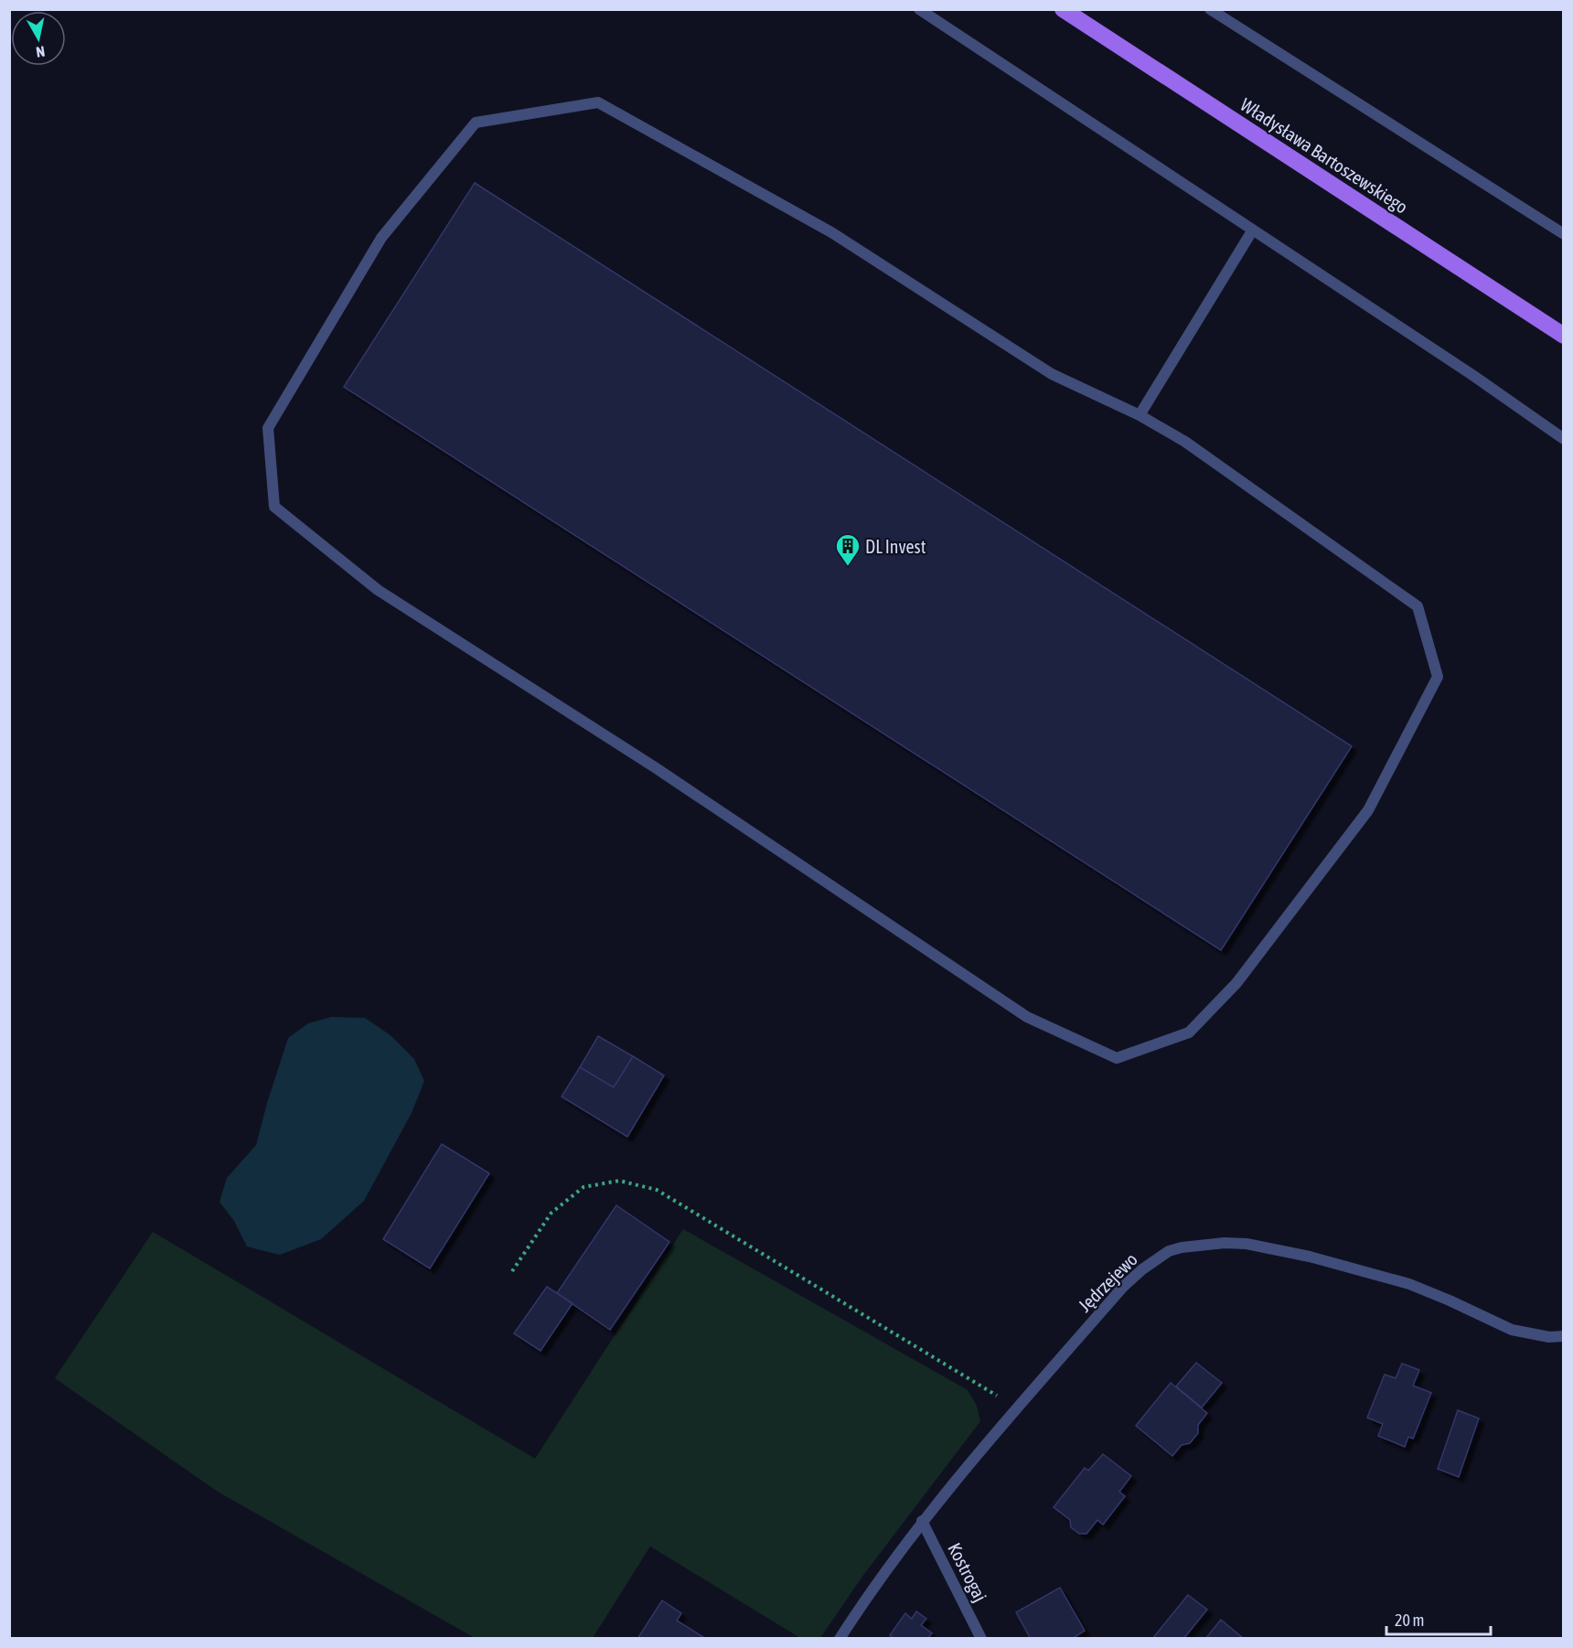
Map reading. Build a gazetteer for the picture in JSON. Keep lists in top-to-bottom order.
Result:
{
  "streets": {
    "main road": ["Władysława Bartoszewskiego"],
    "street": ["Jędrzejewo", "Kostrogaj"]
  },
  "crossings": [
    ["Jędrzejewo", "Kostrogaj"]
  ],
  "places": {
    "building": ["DL Invest"]
  },
  "scale_bar": "20 m",
  "north": "bottom"
}
